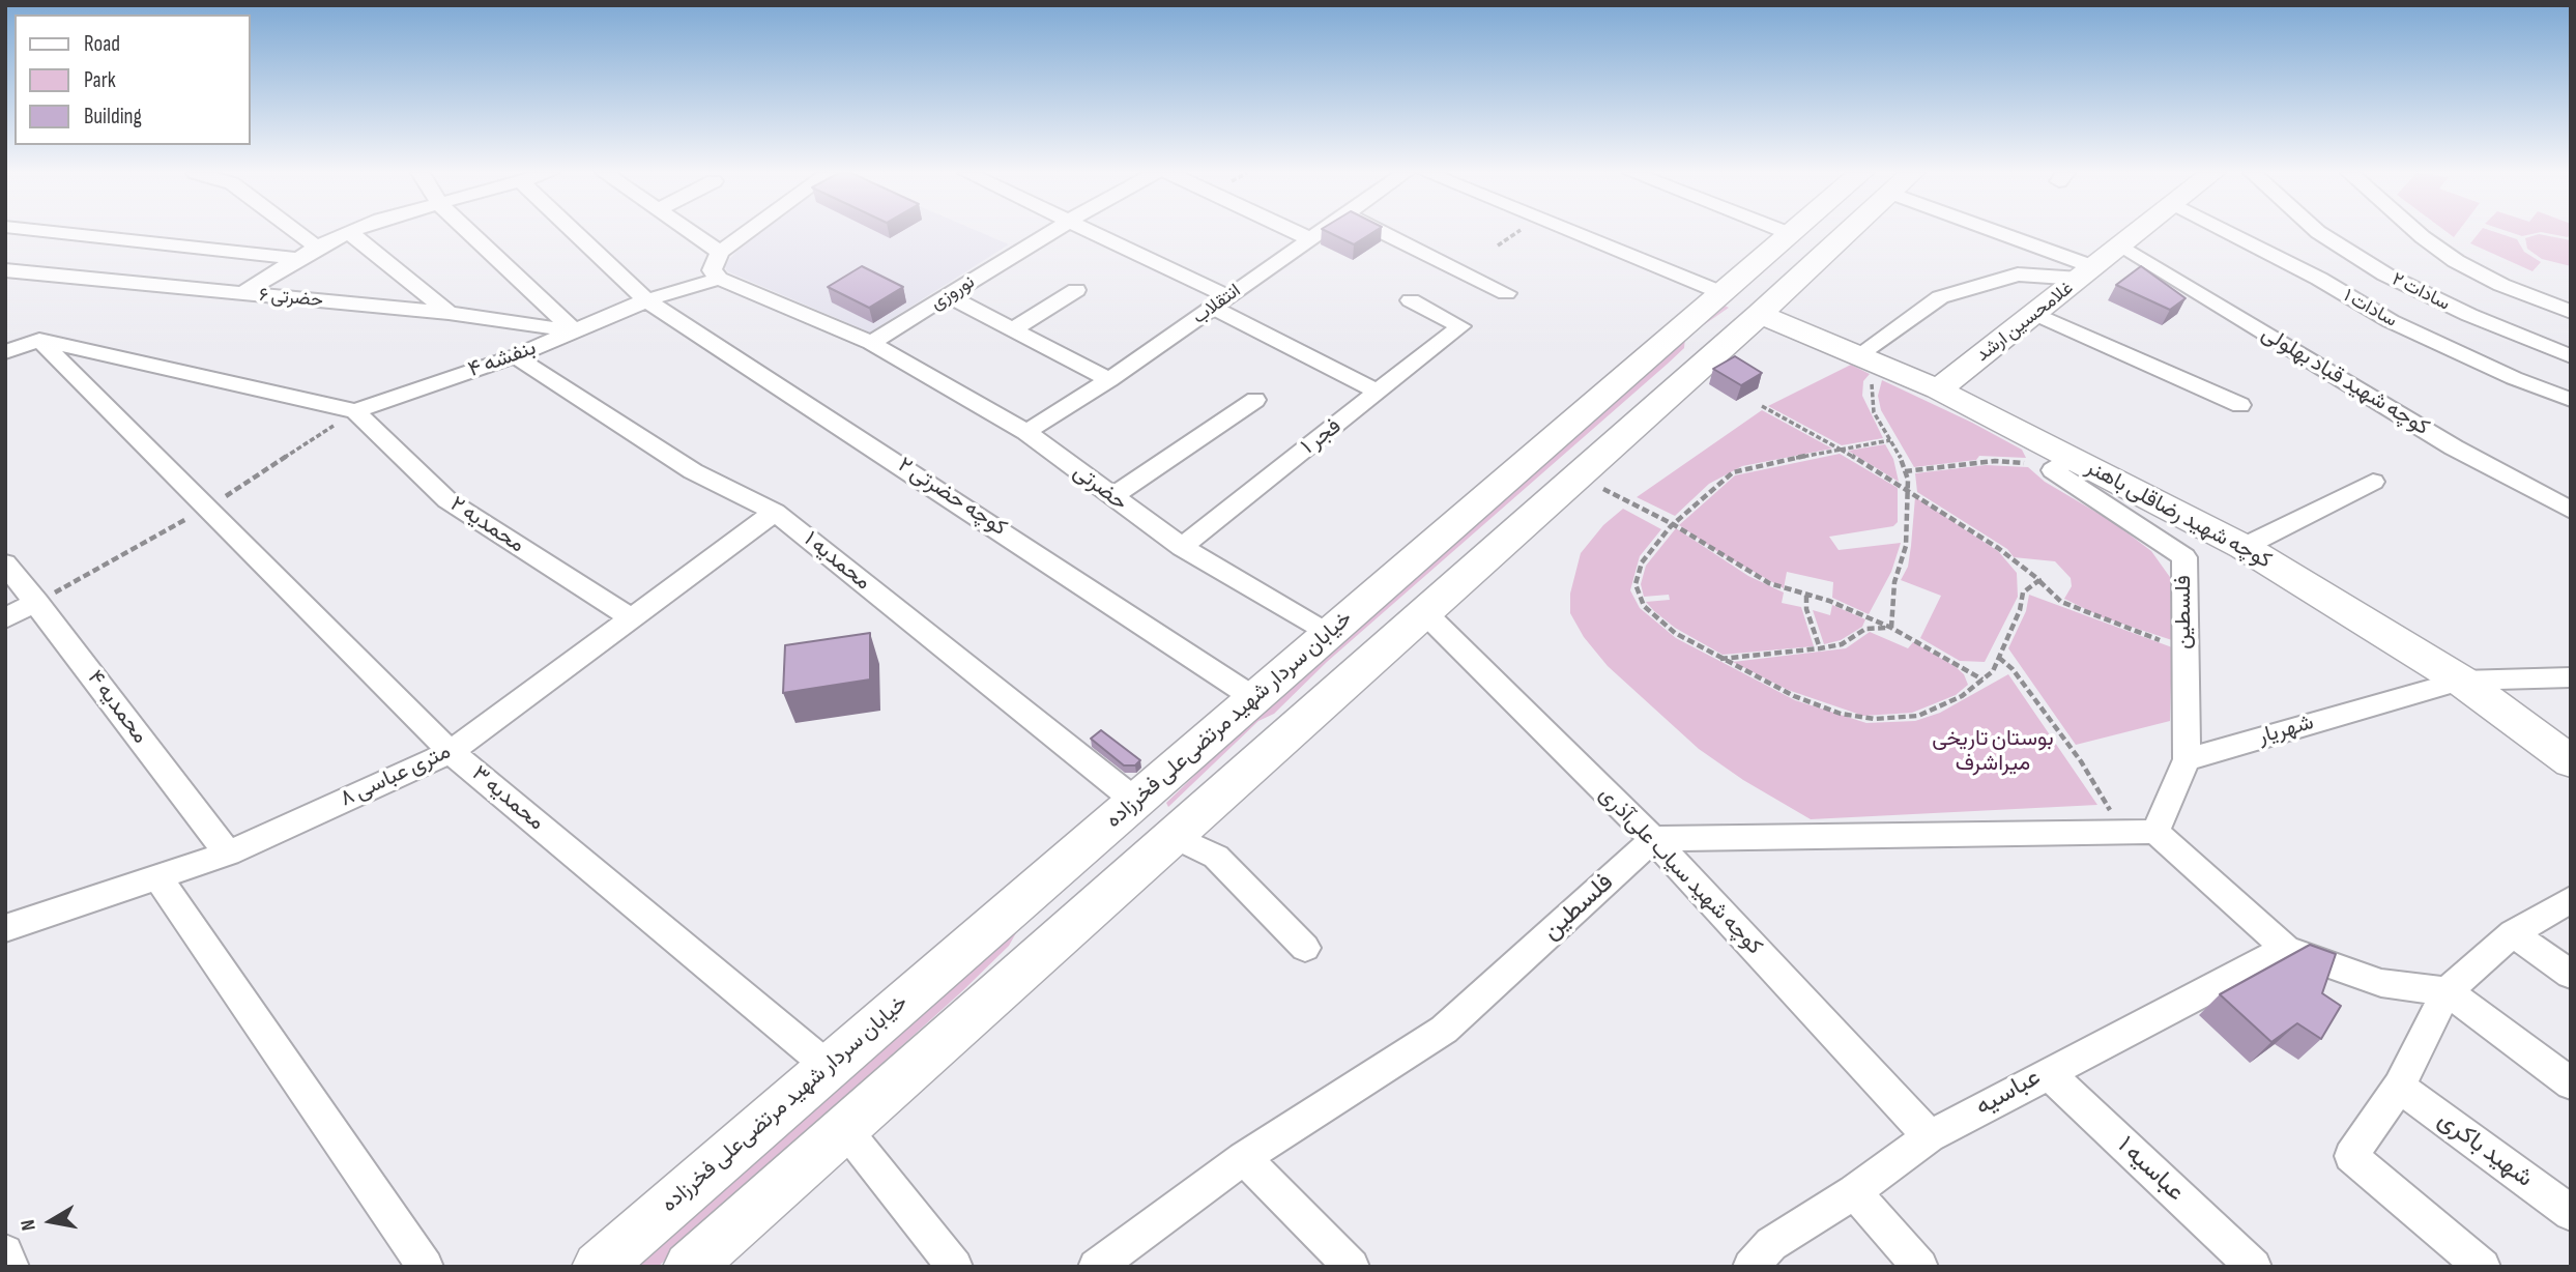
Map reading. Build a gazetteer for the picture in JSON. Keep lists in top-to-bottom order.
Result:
{
  "streets": {
    "main road": ["غلامحسین ارشد", "کوچه شهید رضاقلی باهنر", "خیابان سردار شهید مرتضی‌علی فخرزاده"],
    "street": [
      "سادات ۲",
      "نوروزی",
      "حضرتی ۶",
      "انتقلاب",
      "سادات ۱",
      "بنفشه ۴",
      "کوچه شهید قباد بهلولی",
      "فجر ۱",
      "حضرتی",
      "کوچه حضرتی ۲",
      "محمدیه ۲",
      "محمدیه ۱",
      "فلسطین",
      "محمدیه ۴",
      "شهریار",
      "۸ متری عباسی",
      "محمدیه ۳",
      "کوچه شهید سیاب علی‌آذری",
      "عباسیه",
      "شهید باکری",
      "عباسیه ۱"
    ]
  },
  "crossings": [
    ["نوروزی", "حضرتی"],
    ["حضرتی ۶", "بنفشه ۴"],
    ["انتقلاب", "حضرتی"],
    ["غلامحسین ارشد", "کوچه شهید قباد بهلولی"],
    ["غلامحسین ارشد", "کوچه شهید رضاقلی باهنر"],
    ["بنفشه ۴", "حضرتی"],
    ["بنفشه ۴", "کوچه حضرتی ۲"],
    ["بنفشه ۴", "محمدیه ۲"],
    ["بنفشه ۴", "محمدیه ۱"],
    ["فجر ۱", "حضرتی"],
    ["حضرتی", "خیابان سردار شهید مرتضی‌علی فخرزاده"],
    ["کوچه حضرتی ۲", "خیابان سردار شهید مرتضی‌علی فخرزاده"],
    ["کوچه شهید رضاقلی باهنر", "فلسطین"],
    ["کوچه شهید رضاقلی باهنر", "شهریار"],
    ["محمدیه ۲", "۸ متری عباسی"],
    ["محمدیه ۱", "خیابان سردار شهید مرتضی‌علی فخرزاده"],
    ["محمدیه ۱", "۸ متری عباسی"],
    ["فلسطین", "شهریار"],
    ["فلسطین", "کوچه شهید سیاب علی‌آذری"],
    ["محمدیه ۴", "۸ متری عباسی"],
    ["خیابان سردار شهید مرتضی‌علی فخرزاده", "محمدیه ۳"],
    ["۸ متری عباسی", "محمدیه ۳"],
    ["کوچه شهید سیاب علی‌آذری", "عباسیه"],
    ["عباسیه", "عباسیه ۱"]
  ],
  "parks": ["بوستان تاریخی میراشرف"],
  "legend": ["Road", "Park", "Building"],
  "north": "left"
}
